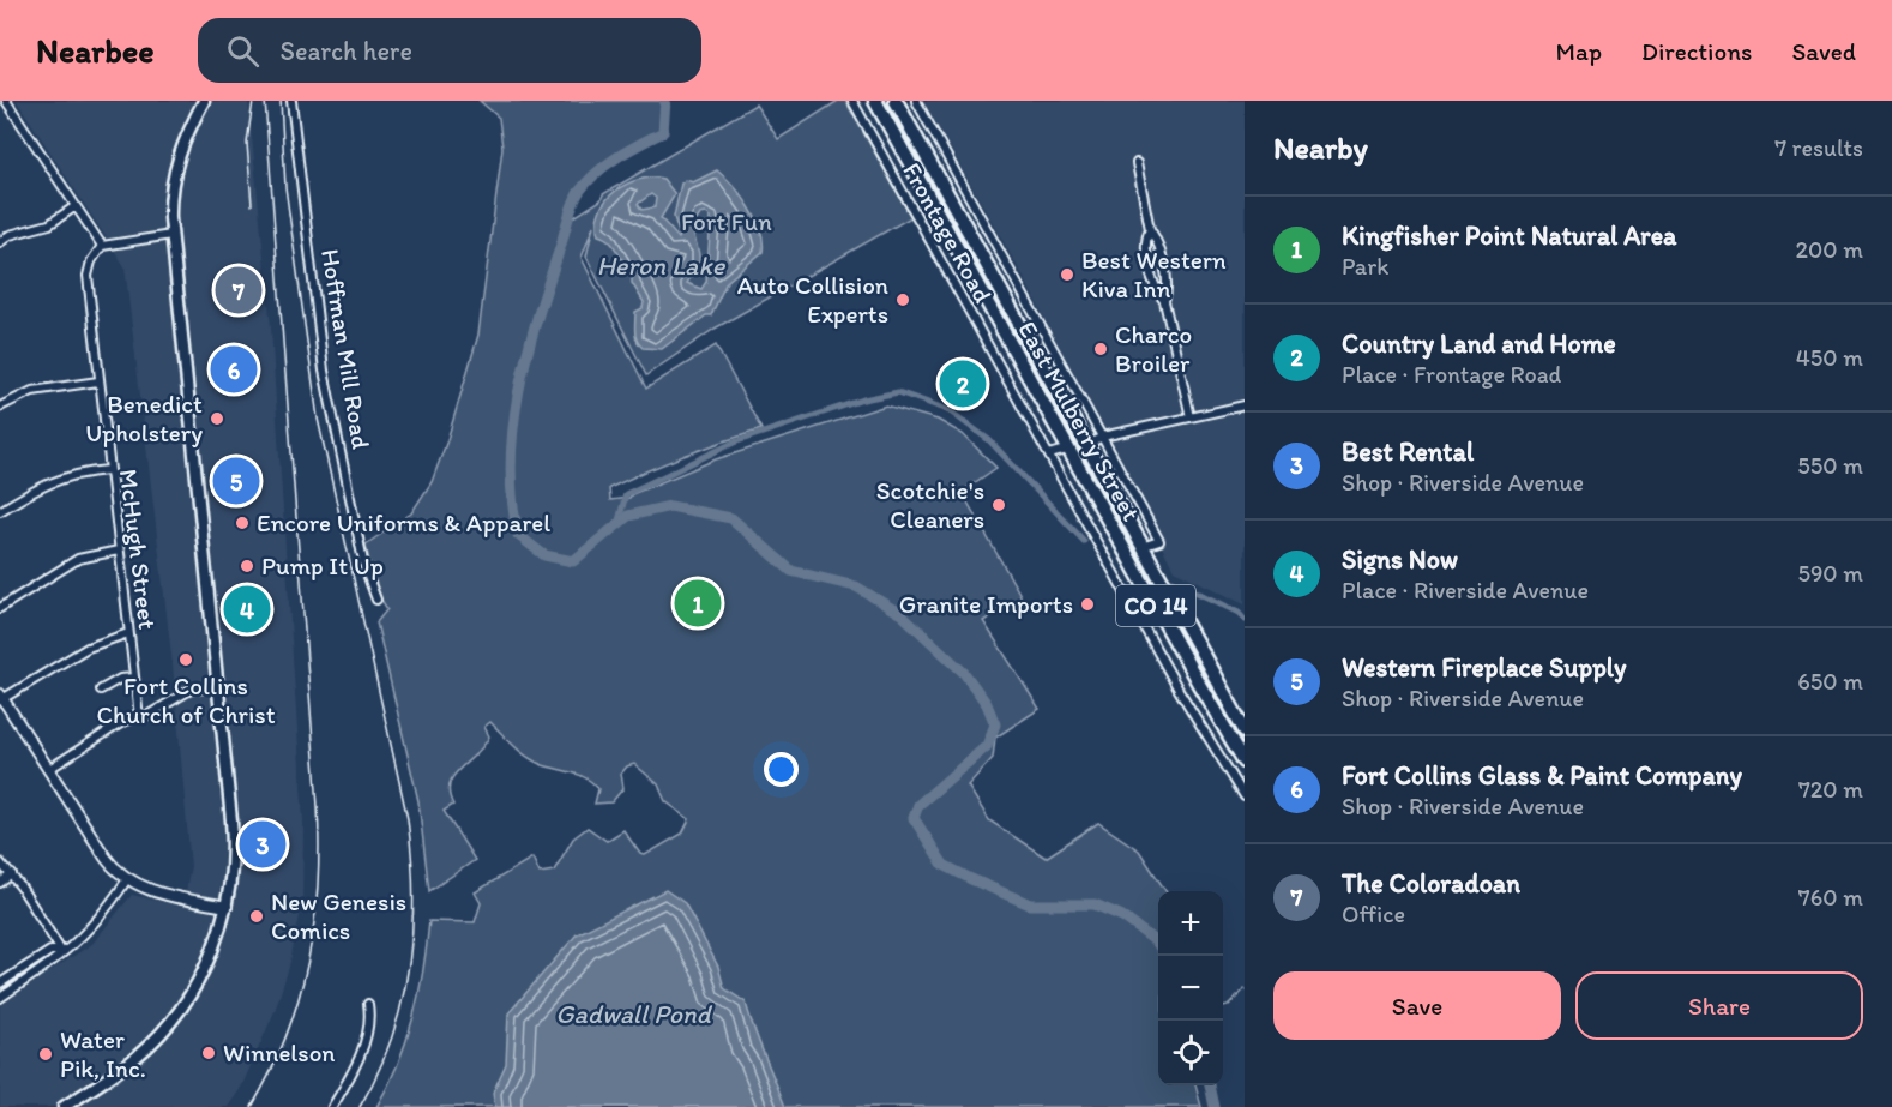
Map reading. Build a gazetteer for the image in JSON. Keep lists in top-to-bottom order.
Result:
{
  "streets": {
    "highway": ["East Mulberry Street", "CO 14"],
    "street": ["Frontage Road", "Hoffman Mill Road", "McHugh Street"]
  },
  "crossings": [
    ["Frontage Road", "East Mulberry Street"]
  ],
  "water": ["Heron Lake", "Gadwall Pond"],
  "parks": ["Fort Fun"],
  "places": [
    "Best Western Kiva Inn",
    "Auto Collision Experts",
    "Charco Broiler",
    "Benedict Upholstery",
    "Scotchie's Cleaners",
    "Encore Uniforms & Apparel",
    "Pump It Up",
    "Granite Imports",
    "Fort Collins Church of Christ",
    "New Genesis Comics",
    "Winnelson",
    "Water Pik, Inc."
  ],
  "page": {
    "header": "Nearbee",
    "search": "Search here",
    "nav": ["Map", "Directions", "Saved"],
    "heading": ["Nearby", "7 results"],
    "list": [
      {
        "mark": "1",
        "name": "Kingfisher Point Natural Area",
        "note": "Park",
        "value": "200 m"
      },
      {
        "mark": "2",
        "name": "Country Land and Home",
        "note": "Place · Frontage Road",
        "value": "450 m"
      },
      {
        "mark": "3",
        "name": "Best Rental",
        "note": "Shop · Riverside Avenue",
        "value": "550 m"
      },
      {
        "mark": "4",
        "name": "Signs Now",
        "note": "Place · Riverside Avenue",
        "value": "590 m"
      },
      {
        "mark": "5",
        "name": "Western Fireplace Supply",
        "note": "Shop · Riverside Avenue",
        "value": "650 m"
      },
      {
        "mark": "6",
        "name": "Fort Collins Glass & Paint Company",
        "note": "Shop · Riverside Avenue",
        "value": "720 m"
      },
      {
        "mark": "7",
        "name": "The Coloradoan",
        "note": "Office",
        "value": "760 m"
      }
    ],
    "pins": [
      "7",
      "6",
      "2",
      "5",
      "1",
      "4",
      "3"
    ],
    "map_buttons": ["+", "−"],
    "buttons": ["Save", "Share"]
  }
}
